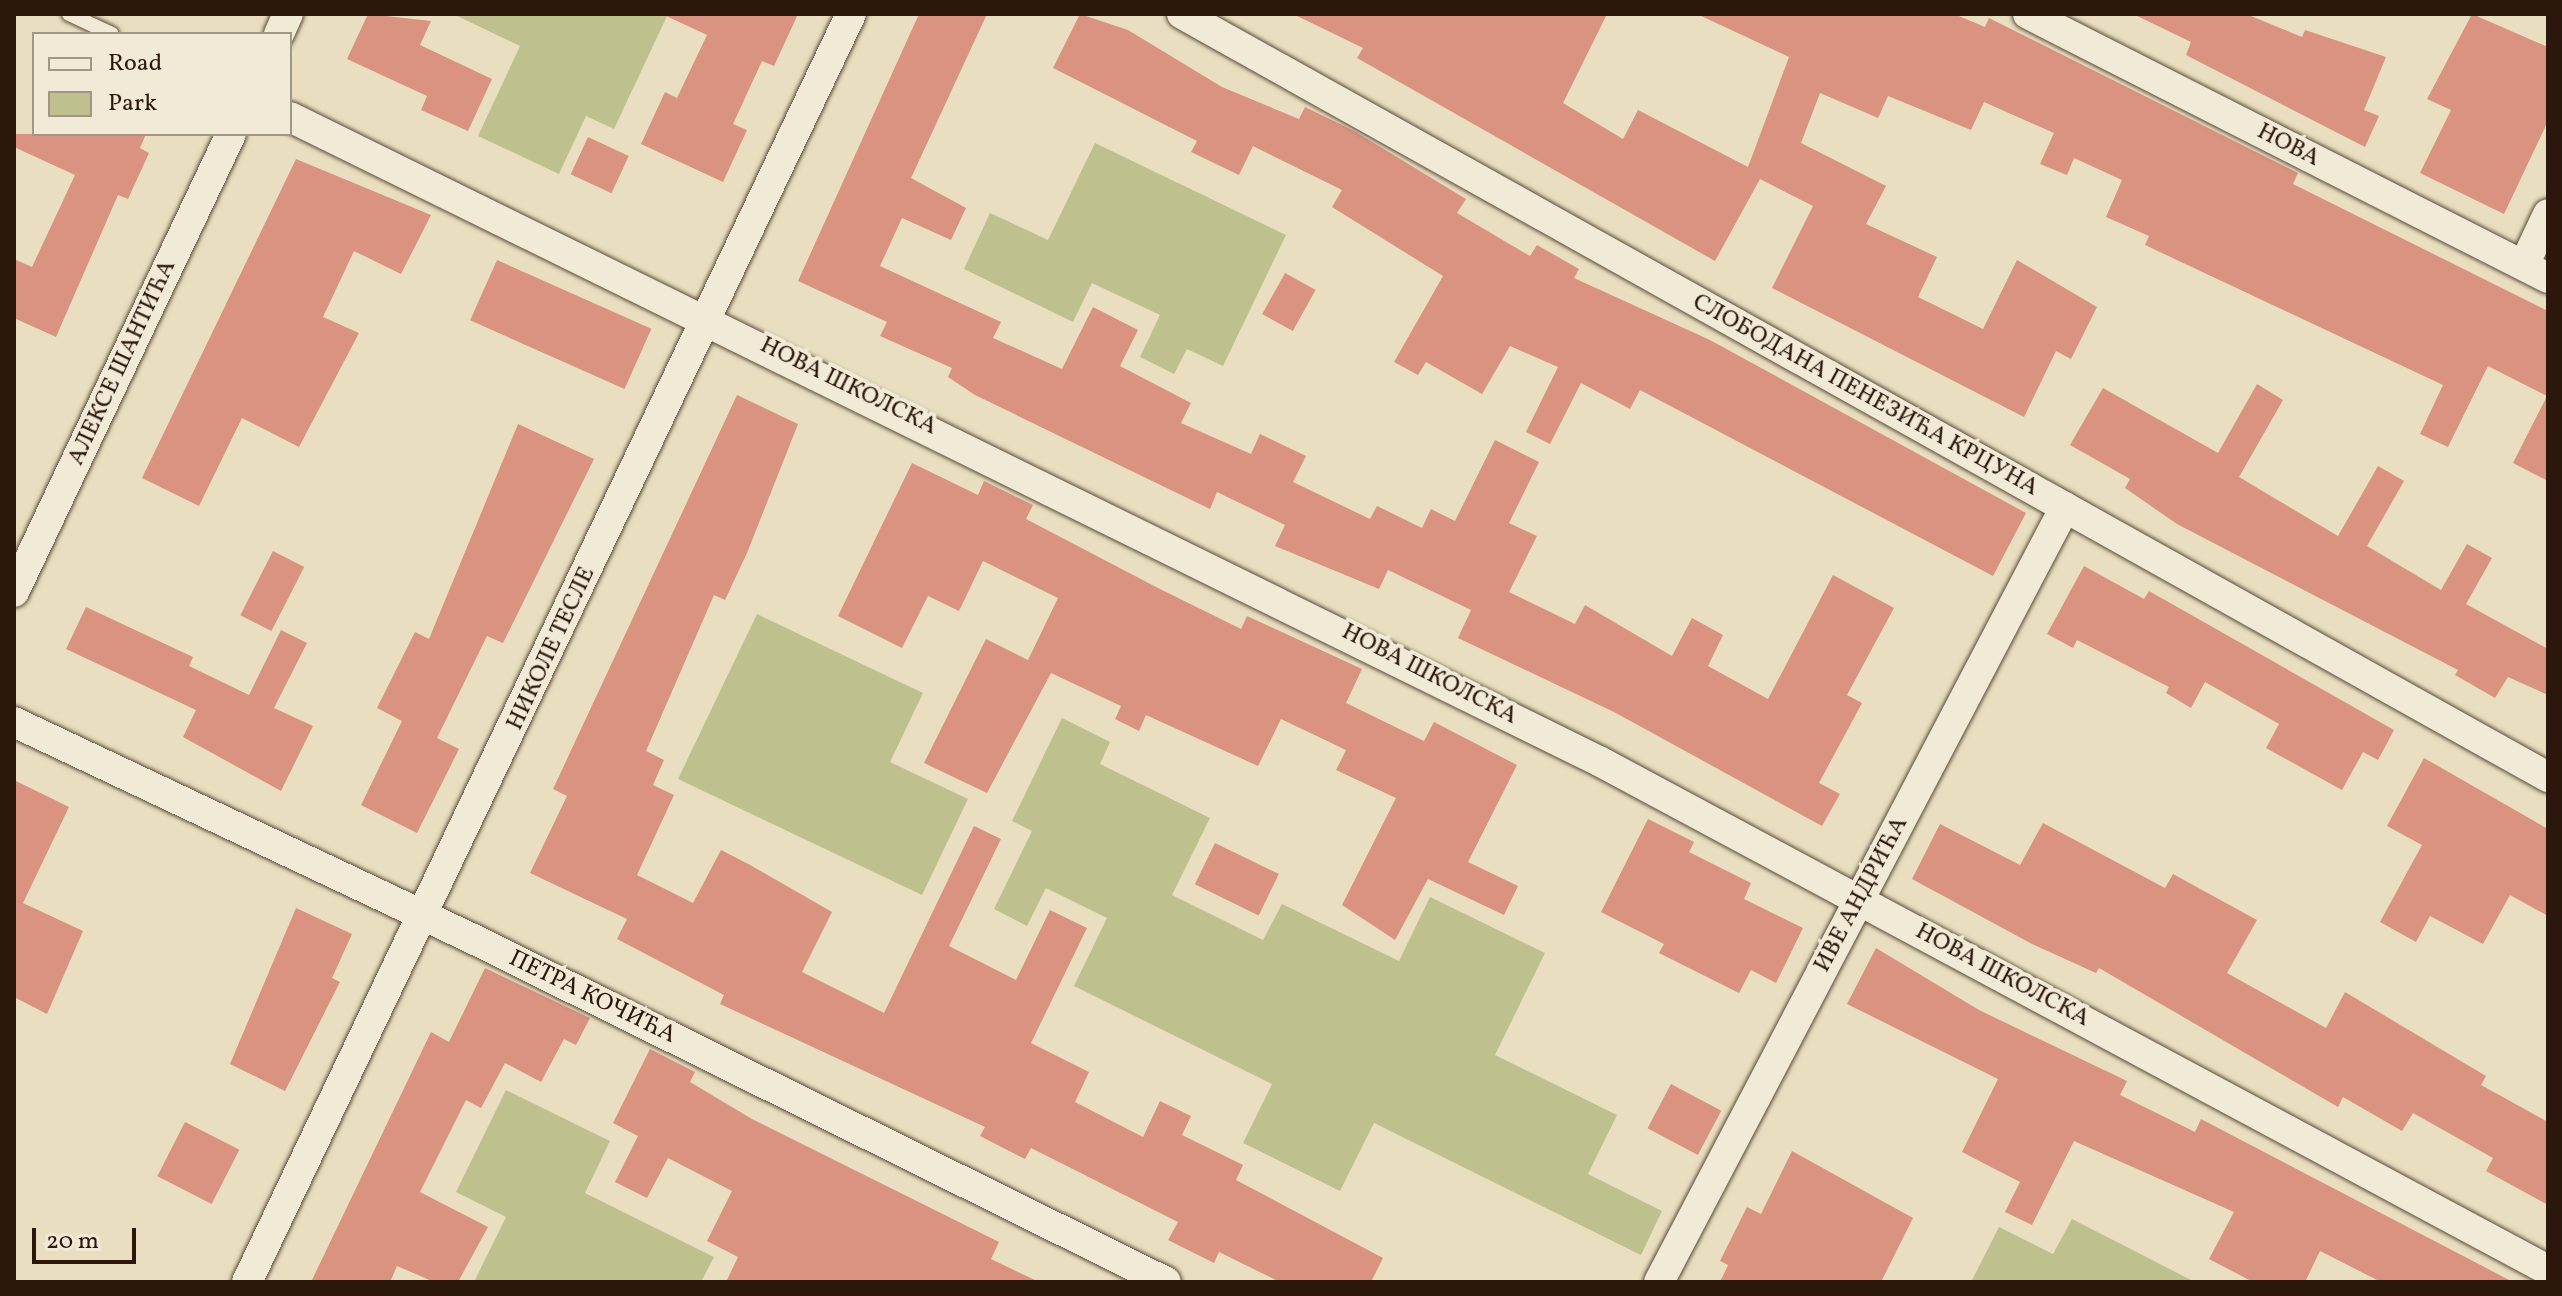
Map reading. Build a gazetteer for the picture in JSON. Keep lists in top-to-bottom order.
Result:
{
  "streets": {
    "street": [
      "НОВА",
      "АЛЕКСЕ ШАНТИЋА",
      "НОВА ШКОЛСКА",
      "СЛОБОДАНА ПЕНЕЗИЋА КРЦУНА",
      "НИКОЛЕ ТЕСЛЕ",
      "ИВЕ АНДРИЋА",
      "ПЕТРА КОЧИЋА"
    ]
  },
  "crossings": [
    ["НОВА ШКОЛСКА", "НИКОЛЕ ТЕСЛЕ"],
    ["НОВА ШКОЛСКА", "ИВЕ АНДРИЋА"],
    ["СЛОБОДАНА ПЕНЕЗИЋА КРЦУНА", "ИВЕ АНДРИЋА"],
    ["НИКОЛЕ ТЕСЛЕ", "ПЕТРА КОЧИЋА"]
  ],
  "legend": ["Road", "Park"],
  "scale_bar": "20 m"
}
